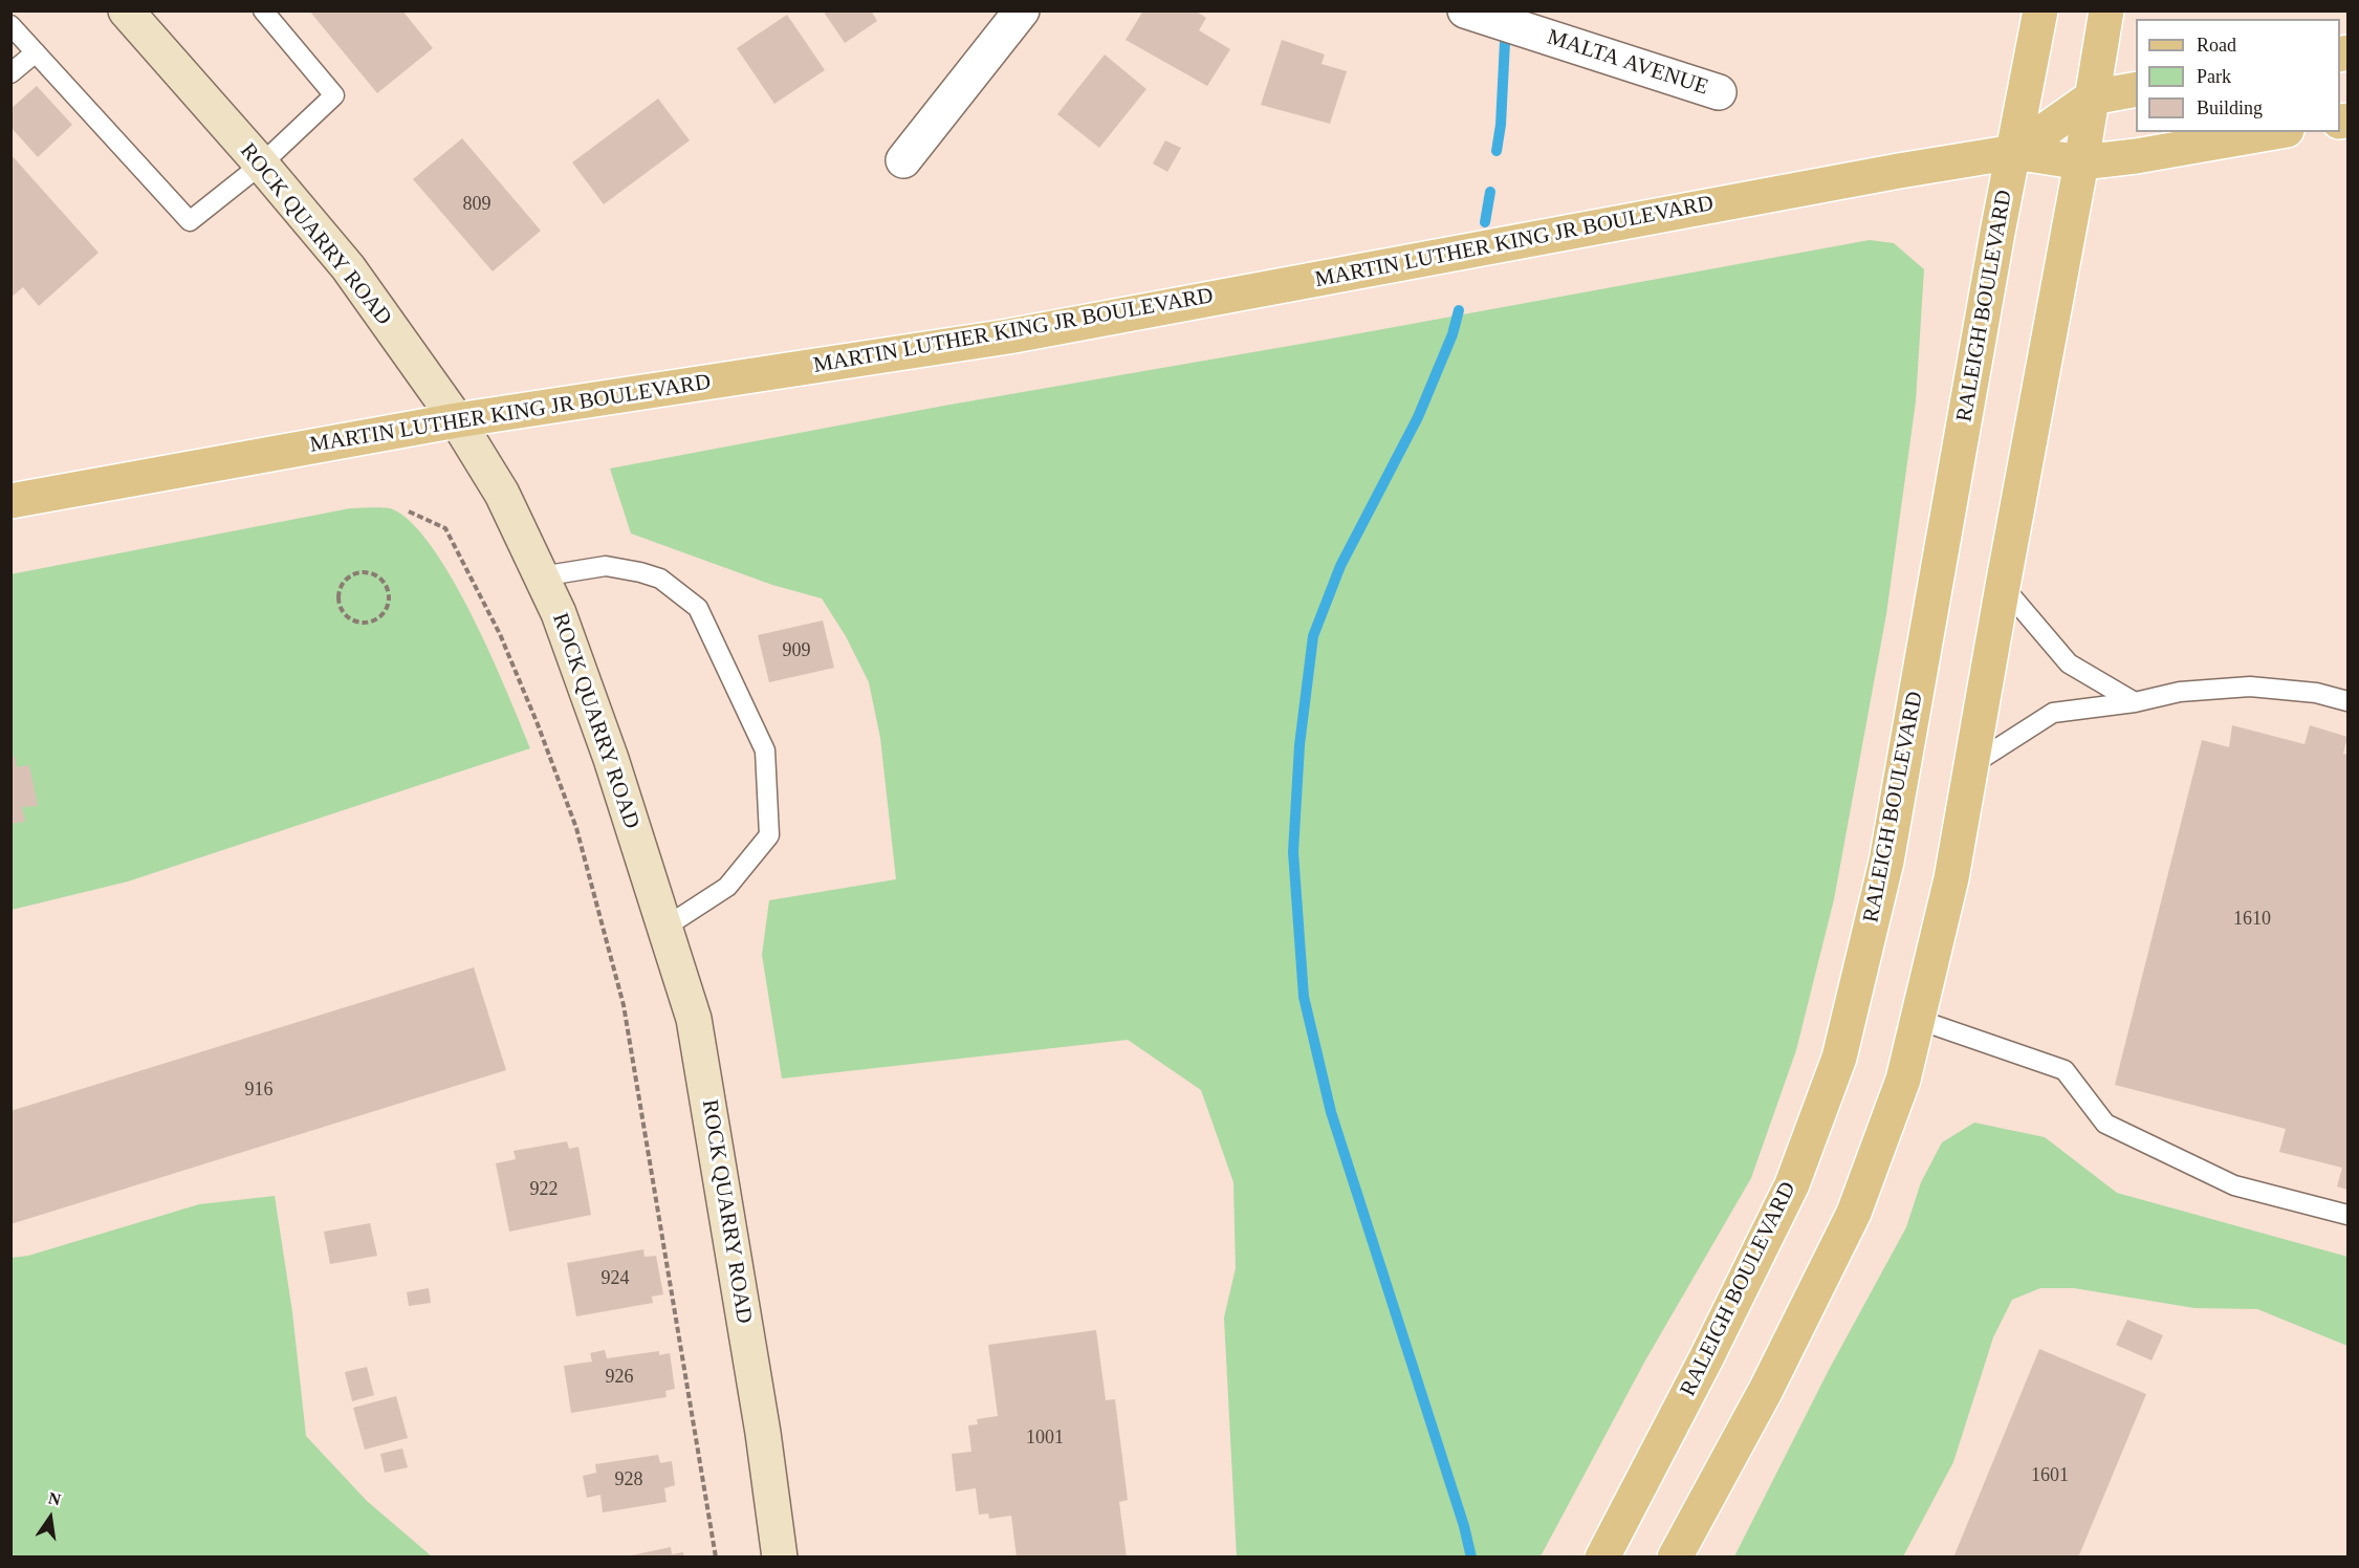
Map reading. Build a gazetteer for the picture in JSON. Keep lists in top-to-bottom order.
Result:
{
  "streets": {
    "main road": ["ROCK QUARRY ROAD", "MARTIN LUTHER KING JR BOULEVARD", "RALEIGH BOULEVARD"],
    "street": ["MALTA AVENUE"]
  },
  "crossings": [
    ["ROCK QUARRY ROAD", "MARTIN LUTHER KING JR BOULEVARD"],
    ["MARTIN LUTHER KING JR BOULEVARD", "RALEIGH BOULEVARD"]
  ],
  "house_numbers": [
    "809",
    "909",
    "1610",
    "916",
    "922",
    "924",
    "926",
    "1001",
    "1601",
    "928"
  ],
  "legend": ["Road", "Park", "Building"],
  "north": "top"
}
